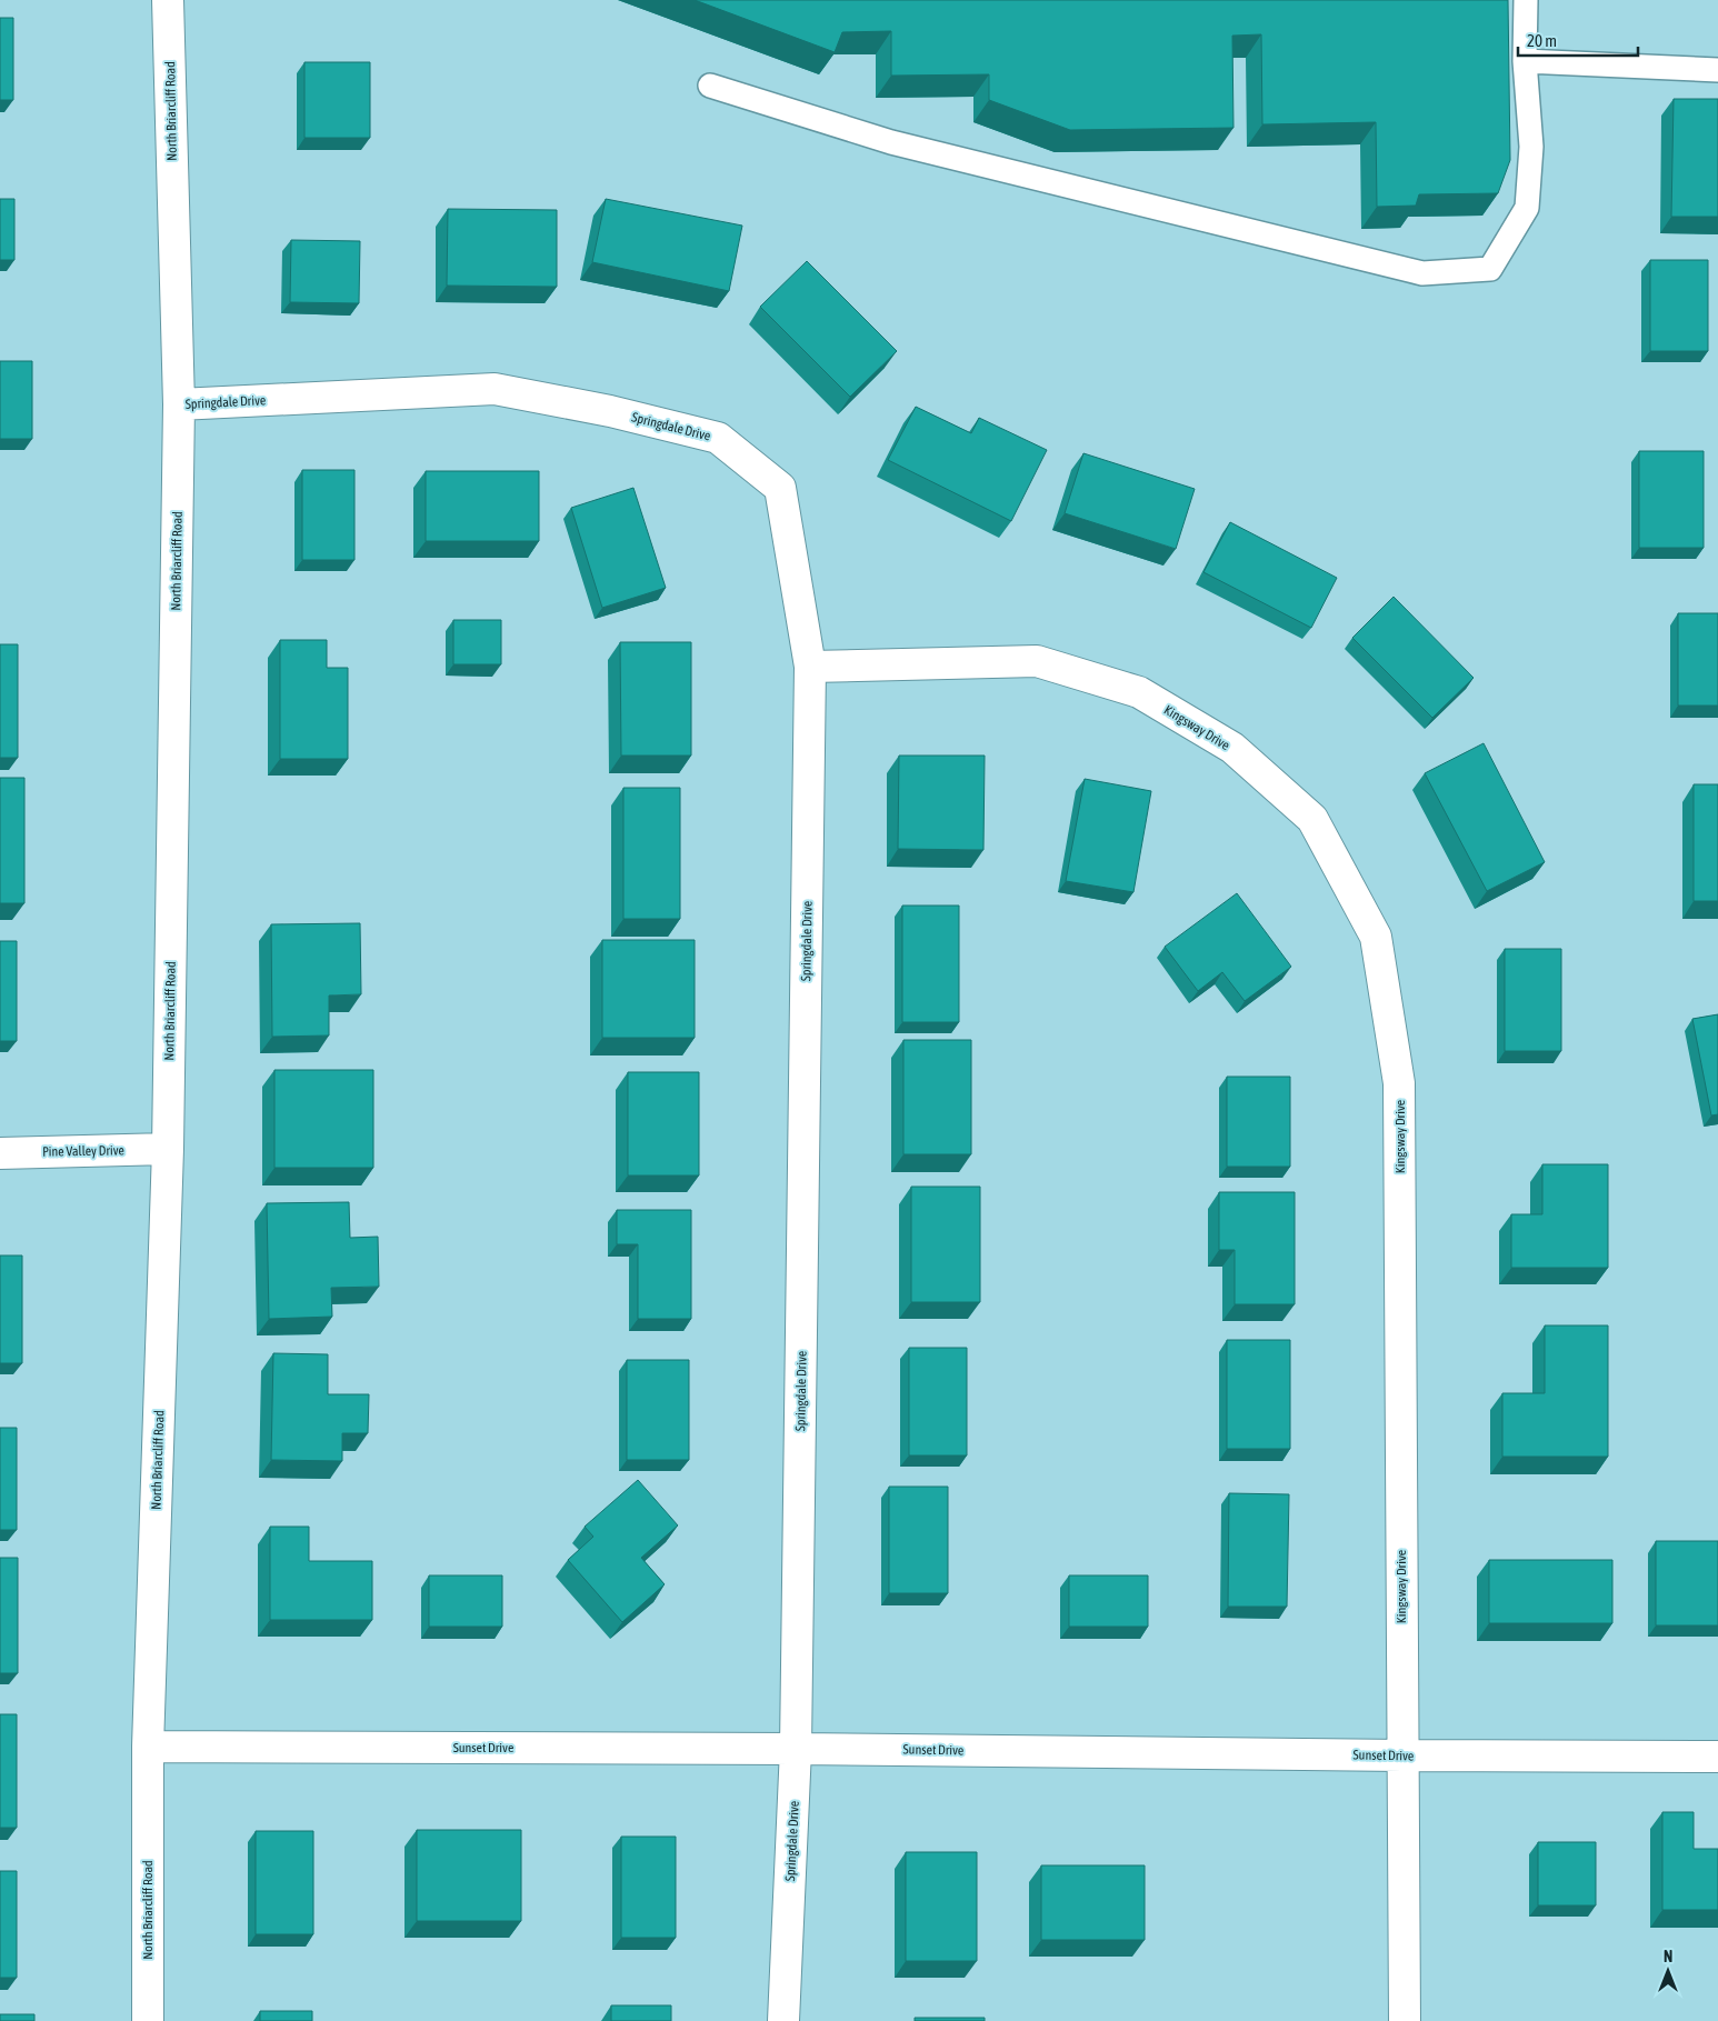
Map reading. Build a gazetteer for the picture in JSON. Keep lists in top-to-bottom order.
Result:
{
  "streets": {
    "street": [
      "North Briarcliff Road",
      "Springdale Drive",
      "Kingsway Drive",
      "Pine Valley Drive",
      "Sunset Drive"
    ]
  },
  "crossings": [
    ["North Briarcliff Road", "Springdale Drive"],
    ["North Briarcliff Road", "Pine Valley Drive"],
    ["North Briarcliff Road", "Sunset Drive"],
    ["Springdale Drive", "Kingsway Drive"],
    ["Springdale Drive", "Sunset Drive"],
    ["Kingsway Drive", "Sunset Drive"]
  ],
  "scale_bar": "20 m",
  "north": "top"
}
